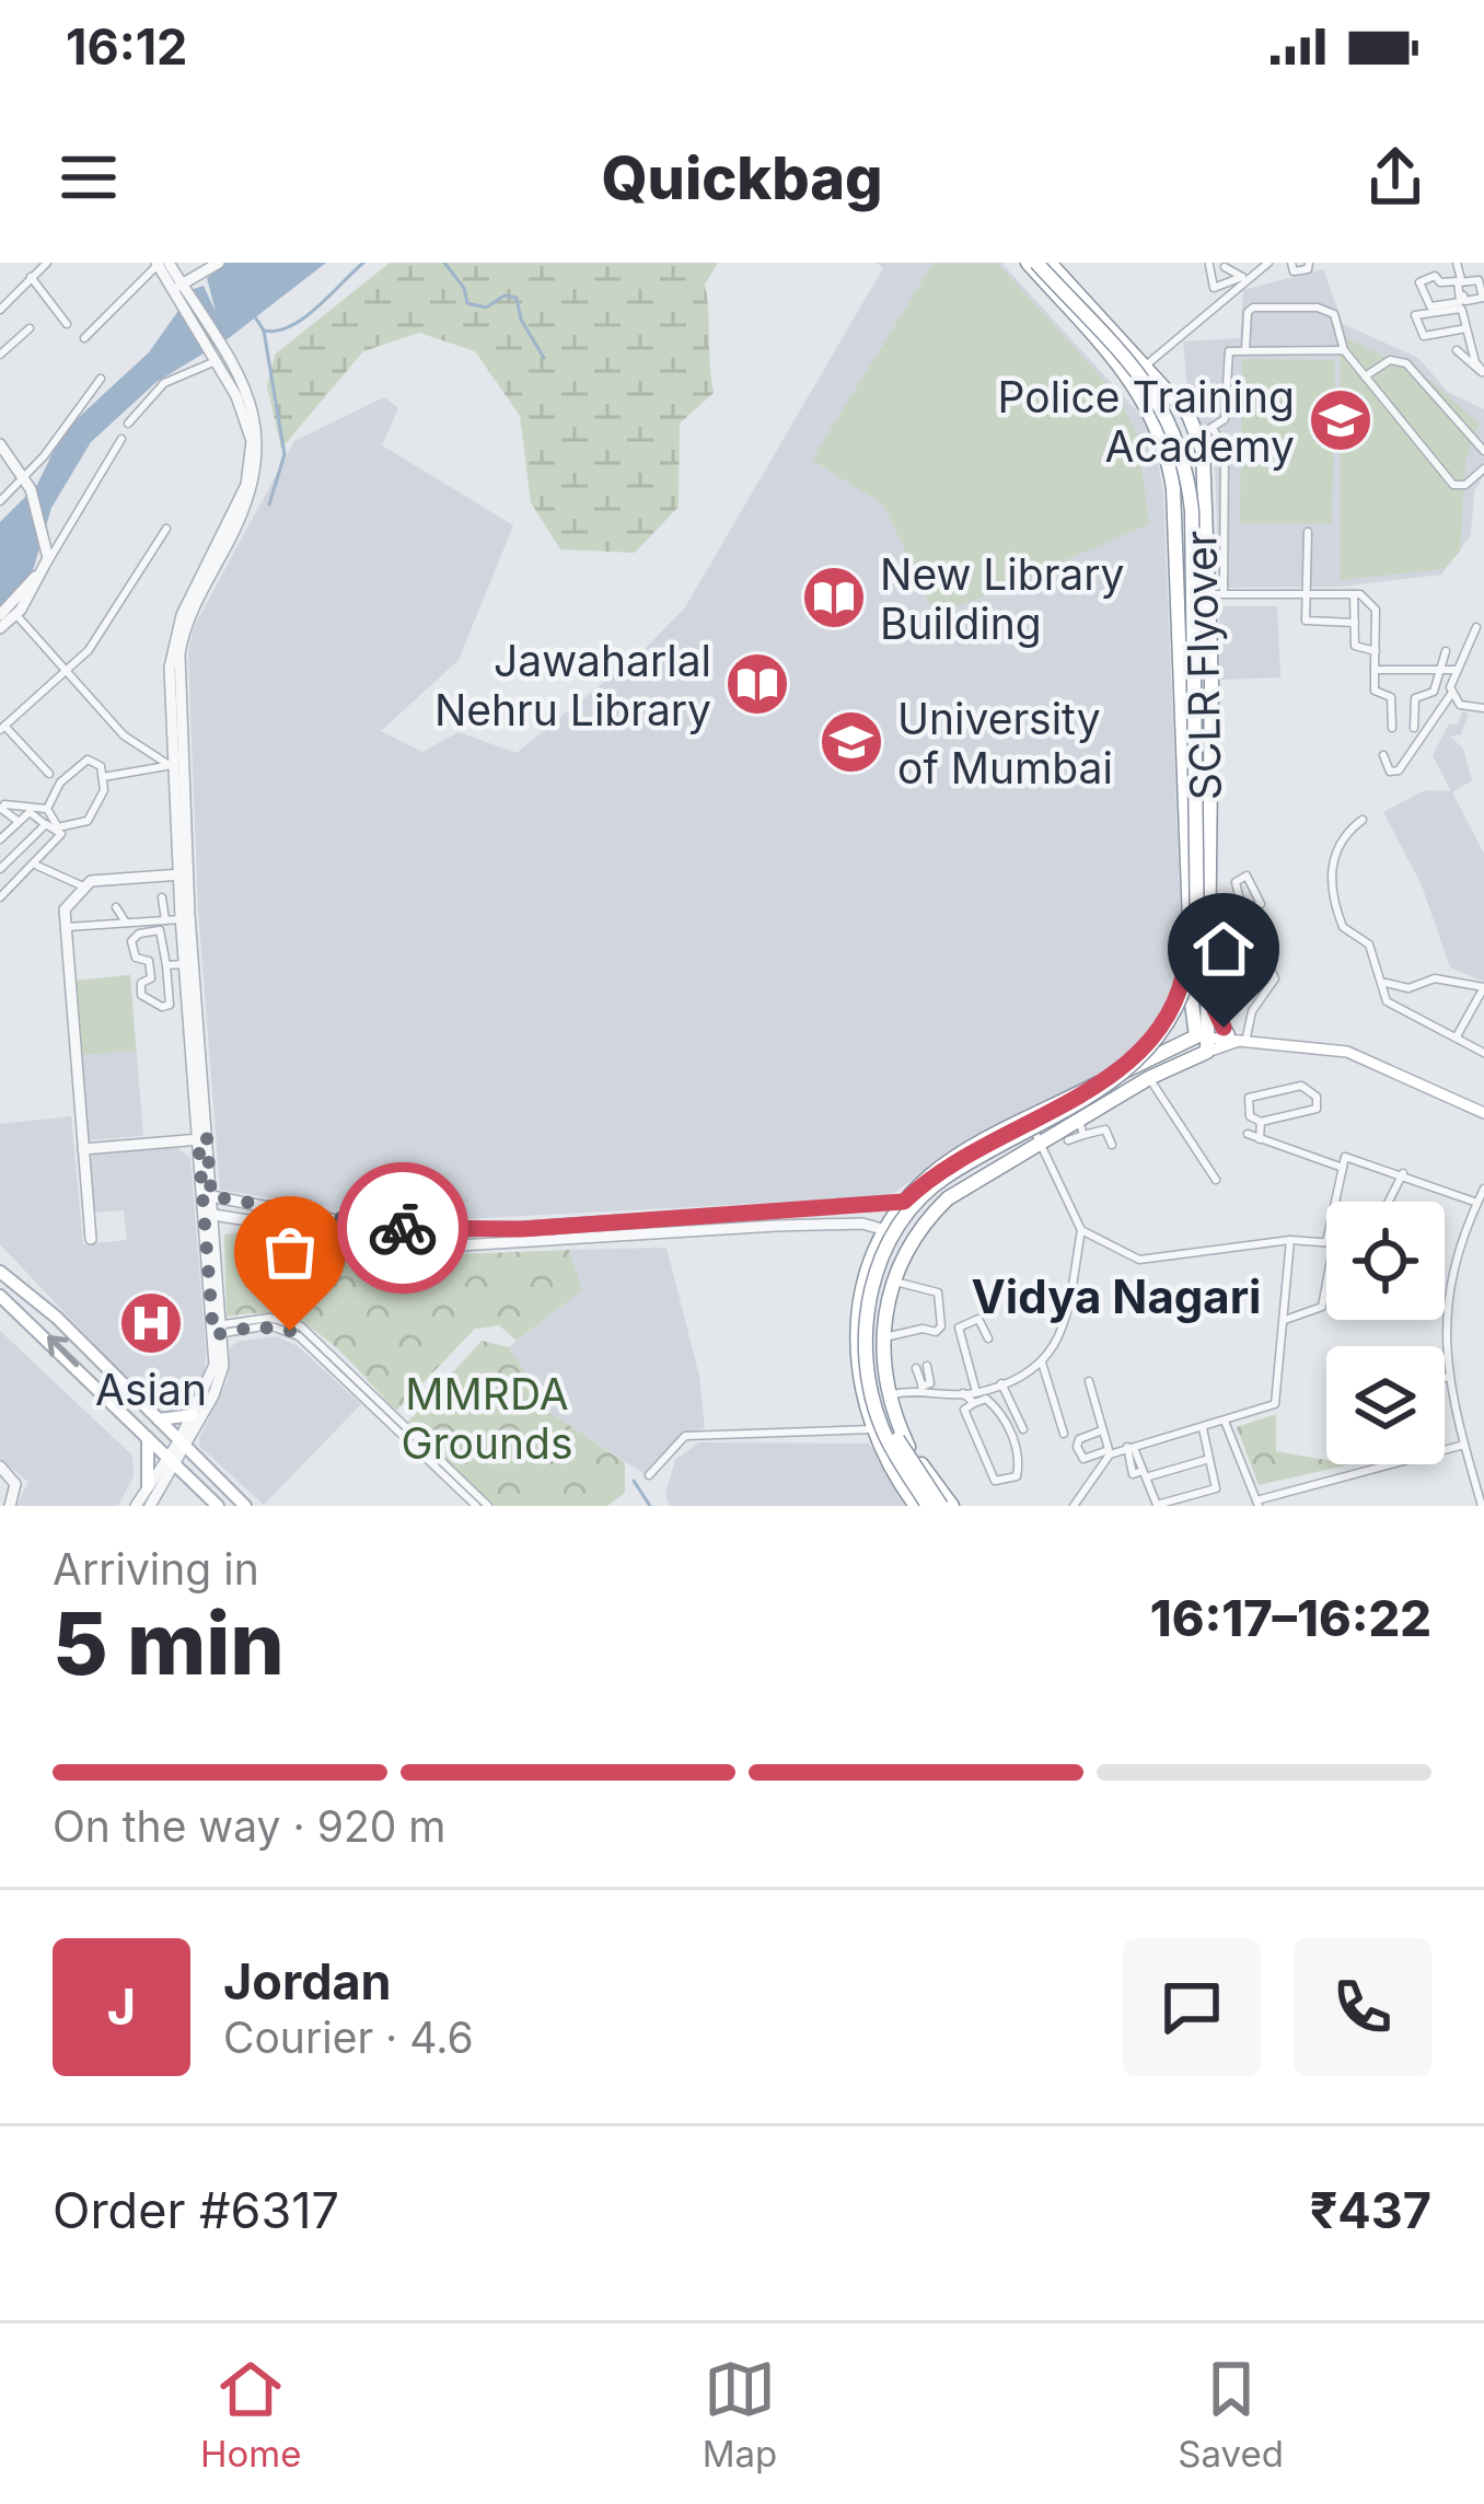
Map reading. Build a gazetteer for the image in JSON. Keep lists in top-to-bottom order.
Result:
{
  "streets": {
    "highway": ["SCLR Flyover"]
  },
  "districts": ["Vidya Nagari"],
  "parks": ["MMRDA Grounds"],
  "places": {
    "school or university": ["Police Training Academy", "University of Mumbai"],
    "library": ["New Library Building", "Jawaharlal Nehru Library"],
    "hospital": ["Asian"]
  },
  "page": {
    "status": "16:12",
    "header": "Quickbag",
    "heading": ["5 min", "Arriving in", "16:17–16:22"],
    "panel": [
      "Jordan",
      "Courier · 4.6",
      "Order #6317",
      "₹437"
    ],
    "bar": "On the way · 920 m",
    "round": "J",
    "tabs": ["Home", "Map", "Saved"]
  }
}
